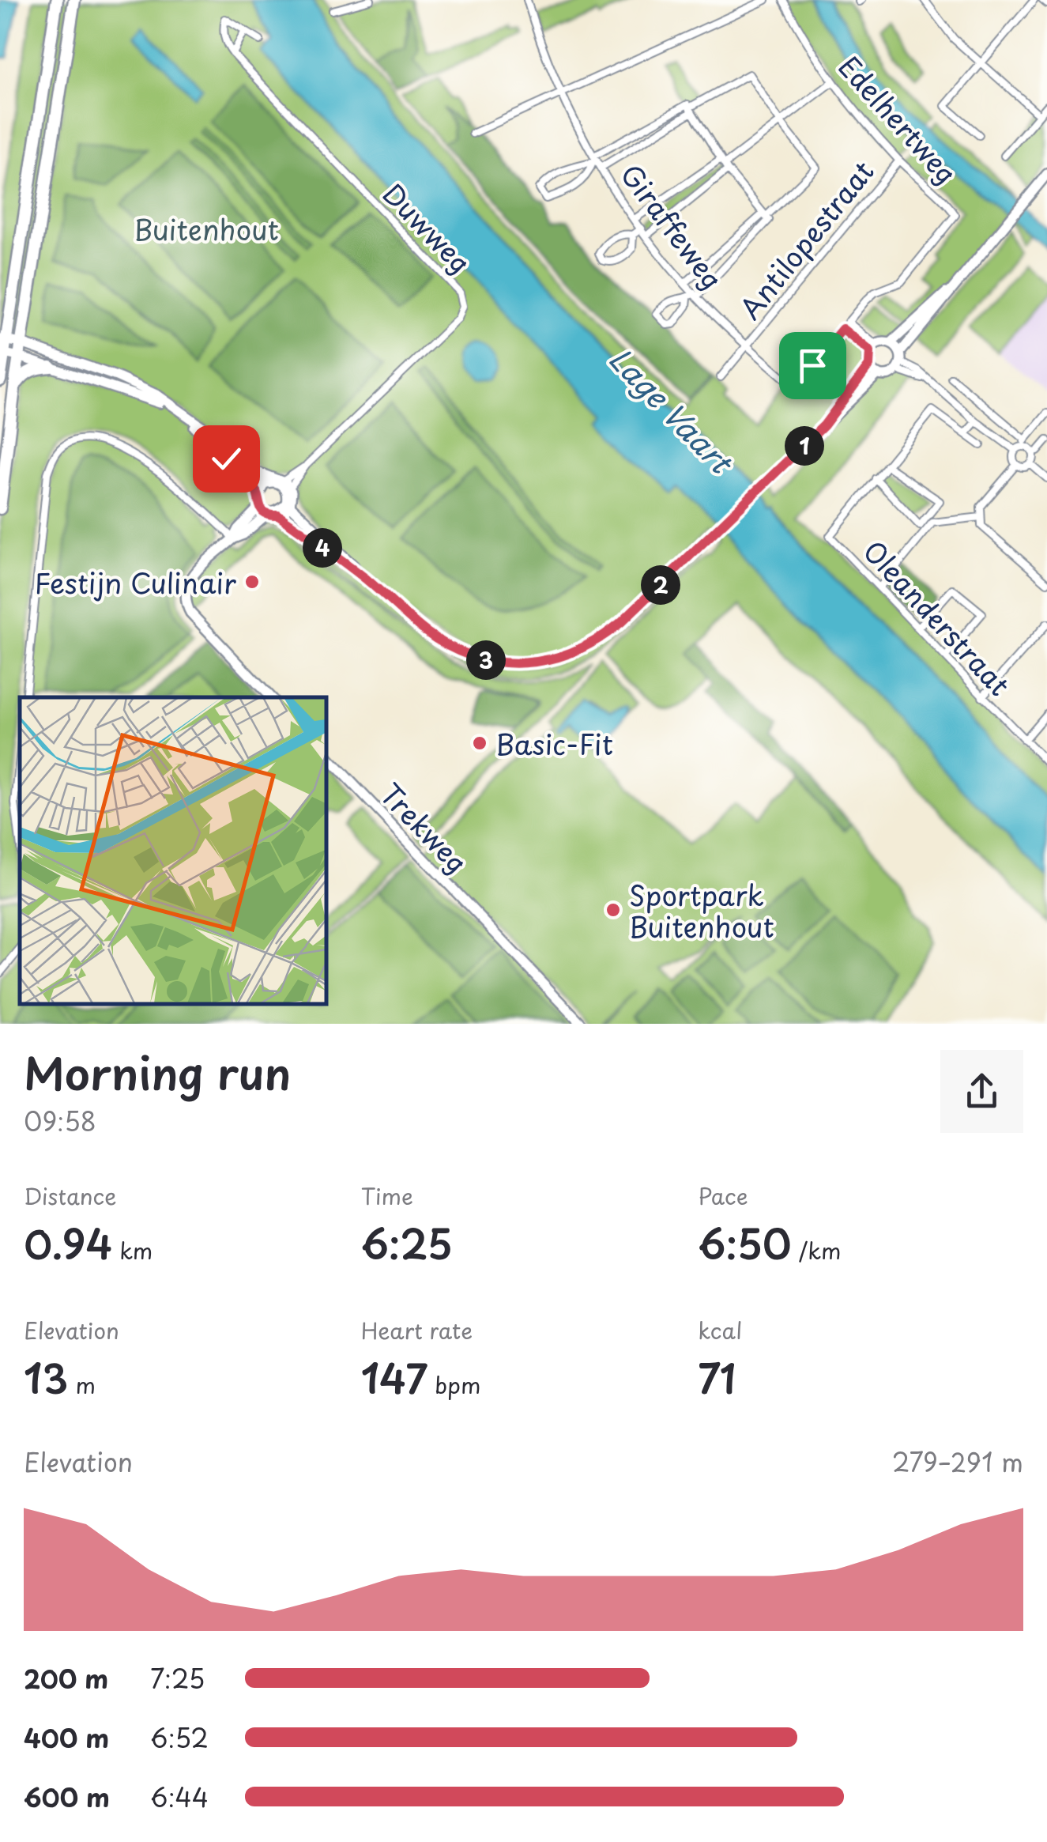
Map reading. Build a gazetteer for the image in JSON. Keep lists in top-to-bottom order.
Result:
{
  "streets": {
    "main road": ["Trekweg"],
    "street": [
      "Edelhertweg",
      "Giraffeweg",
      "Duwweg",
      "Antilopestraat",
      "Oleanderstraat"
    ]
  },
  "crossings": [
    ["Edelhertweg", "Giraffeweg"],
    ["Edelhertweg", "Antilopestraat"],
    ["Giraffeweg", "Antilopestraat"]
  ],
  "water": ["Lage Vaart"],
  "parks": ["Buitenhout"],
  "places": ["Festijn Culinair", "Basic-Fit", "Sportpark Buitenhout"],
  "page": {
    "pins": [
      "1",
      "4",
      "2",
      "3"
    ],
    "heading": ["Morning run", "09:58"],
    "stats": [
      ["Distance", "0.94 km"],
      ["Time", "6:25"],
      ["Pace", "6:50 /km"],
      ["Elevation", "13 m"],
      ["Heart rate", "147 bpm"],
      ["kcal", "71"]
    ],
    "chart": ["Elevation", "279–291 m"],
    "list": [
      {
        "name": "200 m",
        "note": "7:25"
      },
      {
        "name": "400 m",
        "note": "6:52"
      },
      {
        "name": "600 m",
        "note": "6:44"
      }
    ]
  }
}
